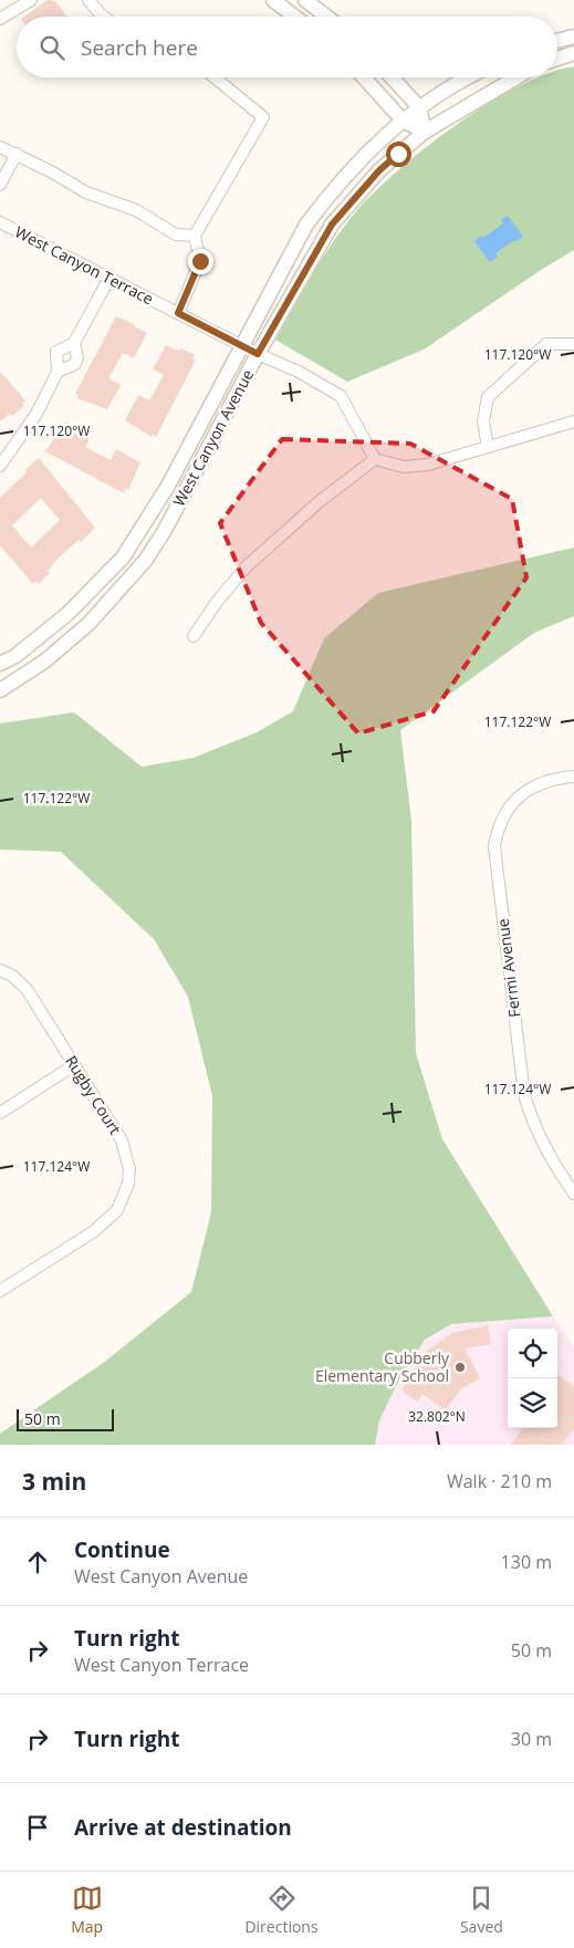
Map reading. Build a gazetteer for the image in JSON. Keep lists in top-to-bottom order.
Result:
{
  "streets": {
    "street": [
      "West Canyon Terrace",
      "West Canyon Avenue",
      "Fermi Avenue",
      "Rugby Court"
    ]
  },
  "crossings": [
    ["West Canyon Terrace", "West Canyon Avenue"]
  ],
  "places": ["Cubberly Elementary School"],
  "scale_bar": "50 m",
  "page": {
    "search": "Search here",
    "scale": "50 m",
    "heading": ["3 min", "Walk · 210 m"],
    "list": [
      ["Continue", "West Canyon Avenue", "130 m"],
      ["Turn right", "West Canyon Terrace", "50 m"],
      ["Turn right", "30 m"],
      "Arrive at destination"
    ],
    "nav": ["Map", "Directions", "Saved"]
  },
  "coordinates": [
    "117.120°W",
    "117.122°W",
    "117.124°W",
    "32.802°N"
  ]
}
